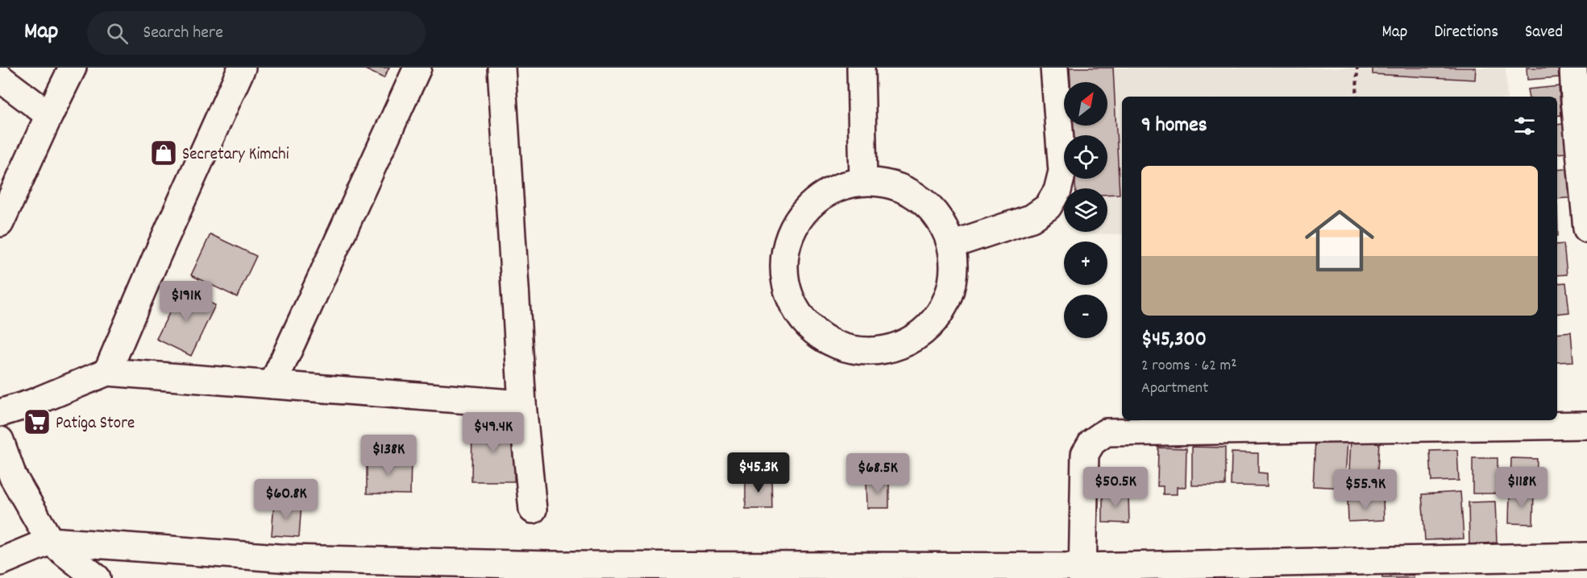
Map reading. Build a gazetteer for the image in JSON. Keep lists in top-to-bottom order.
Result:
{
  "places": {
    "shop": ["Secretary Kimchi"],
    "supermarket": ["Patiga Store"]
  },
  "north": "top right",
  "page": {
    "header": "Map",
    "search": "Search here",
    "nav": ["Map", "Directions", "Saved"],
    "map_buttons": ["+", "−"],
    "heading": "9 homes",
    "list": [
      {
        "name": "$45,300",
        "note": "2 rooms · 62 m² · Apartment"
      }
    ],
    "price": [
      "$191K",
      "$49.4K",
      "$138K",
      "$45.3K",
      "$68.5K",
      "$50.5K",
      "$118K",
      "$55.9K",
      "$60.8K"
    ]
  }
}
